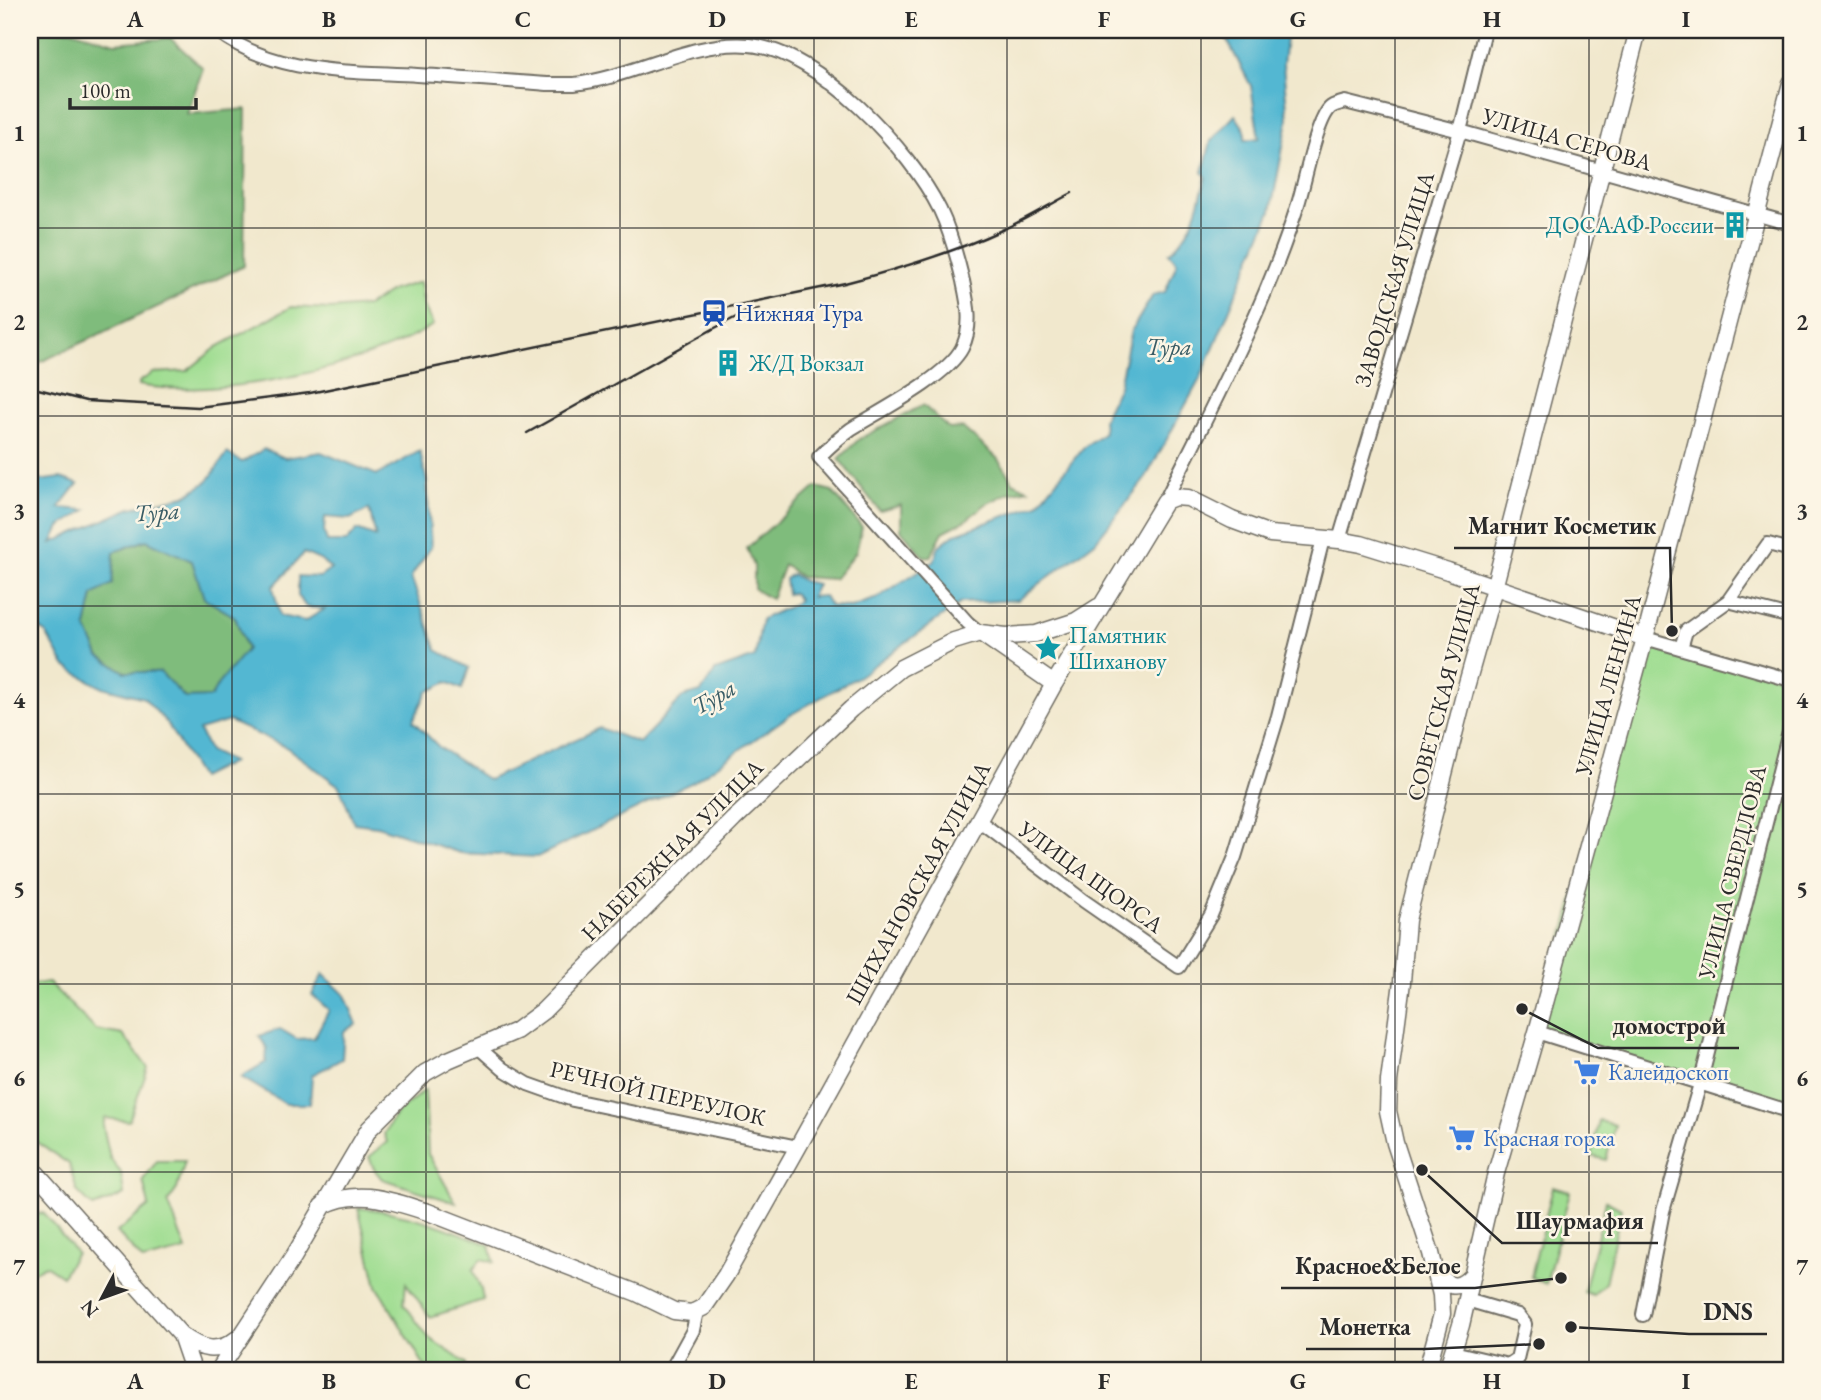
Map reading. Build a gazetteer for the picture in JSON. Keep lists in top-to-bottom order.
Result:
{
  "streets": {
    "main road": [
      "УЛИЦА ЛЕНИНА",
      "СОВЕТСКАЯ УЛИЦА",
      "НАБЕРЕЖНАЯ УЛИЦА",
      "ШИХАНОВСКАЯ УЛИЦА"
    ],
    "street": [
      "УЛИЦА СЕРОВА",
      "ЗАВОДСКАЯ УЛИЦА",
      "УЛИЦА СВЕРДЛОВА",
      "УЛИЦА ЩОРСА",
      "РЕЧНОЙ ПЕРЕУЛОК"
    ]
  },
  "crossings": [
    ["УЛИЦА СЕРОВА", "ЗАВОДСКАЯ УЛИЦА"],
    ["УЛИЦА СЕРОВА", "УЛИЦА ЛЕНИНА"],
    ["УЛИЦА СЕРОВА", "СОВЕТСКАЯ УЛИЦА"],
    ["УЛИЦА СЕРОВА", "ШИХАНОВСКАЯ УЛИЦА"],
    ["ЗАВОДСКАЯ УЛИЦА", "УЛИЦА ЩОРСА"],
    ["НАБЕРЕЖНАЯ УЛИЦА", "ШИХАНОВСКАЯ УЛИЦА"],
    ["НАБЕРЕЖНАЯ УЛИЦА", "РЕЧНОЙ ПЕРЕУЛОК"],
    ["УЛИЦА ЩОРСА", "ШИХАНОВСКАЯ УЛИЦА"],
    ["ШИХАНОВСКАЯ УЛИЦА", "РЕЧНОЙ ПЕРЕУЛОК"]
  ],
  "water": ["Тура"],
  "places": {
    "building": ["ДОСААФ России", "Ж/Д Вокзал"],
    "station": ["Нижняя Тура"],
    "other": [
      "Магнит Косметик",
      "домострой",
      "Шаурмафия",
      "Красное&Белое",
      "DNS",
      "Монетка"
    ],
    "place": ["Памятник Шиханову"],
    "supermarket": ["Калейдоскоп", "Красная горка"]
  },
  "scale_bar": "100 m",
  "north": "bottom left",
  "grid": {
    "columns": [
      "A",
      "B",
      "C",
      "D",
      "E",
      "F",
      "G",
      "H",
      "I"
    ],
    "rows": [
      "1",
      "2",
      "3",
      "4",
      "5",
      "6",
      "7"
    ]
  }
}
